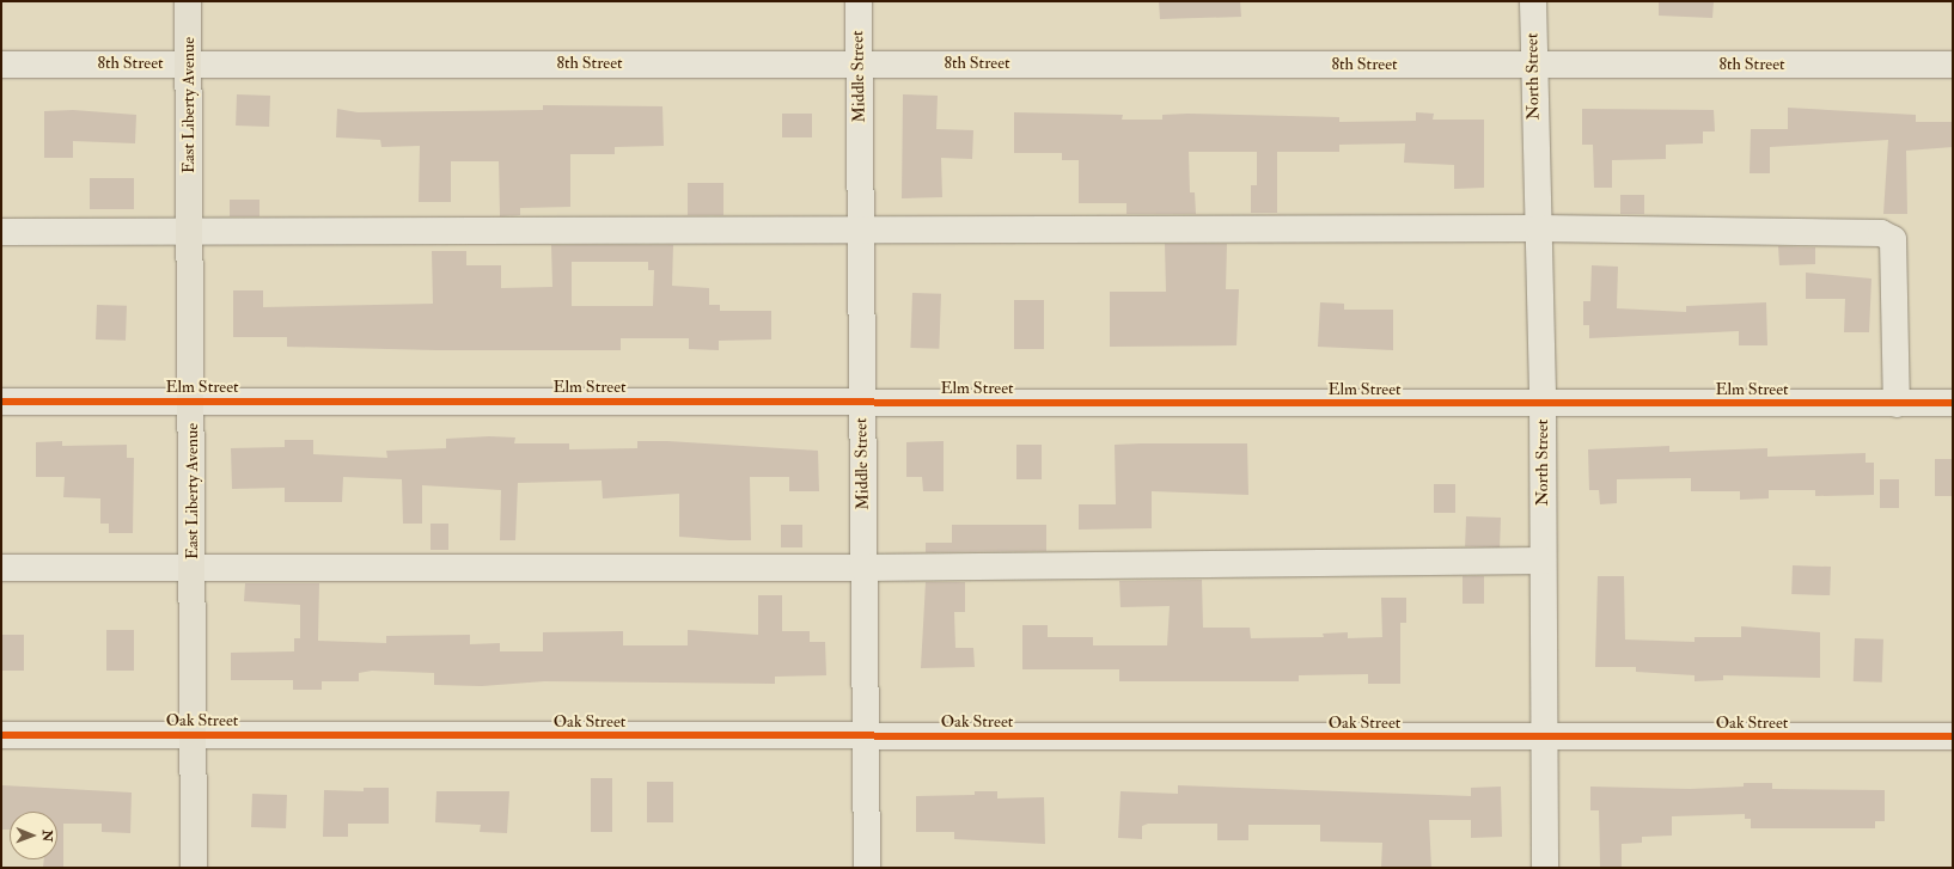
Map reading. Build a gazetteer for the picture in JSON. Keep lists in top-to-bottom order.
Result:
{
  "streets": {
    "main road": ["East Liberty Avenue"],
    "street": [
      "8th Street",
      "Middle Street",
      "North Street",
      "Elm Street",
      "Oak Street"
    ]
  },
  "crossings": [
    ["8th Street", "Middle Street"],
    ["8th Street", "North Street"],
    ["8th Street", "East Liberty Avenue"],
    ["Middle Street", "Elm Street"],
    ["Middle Street", "Oak Street"],
    ["North Street", "Elm Street"],
    ["North Street", "Oak Street"],
    ["East Liberty Avenue", "Elm Street"],
    ["East Liberty Avenue", "Oak Street"]
  ],
  "north": "right"
}
